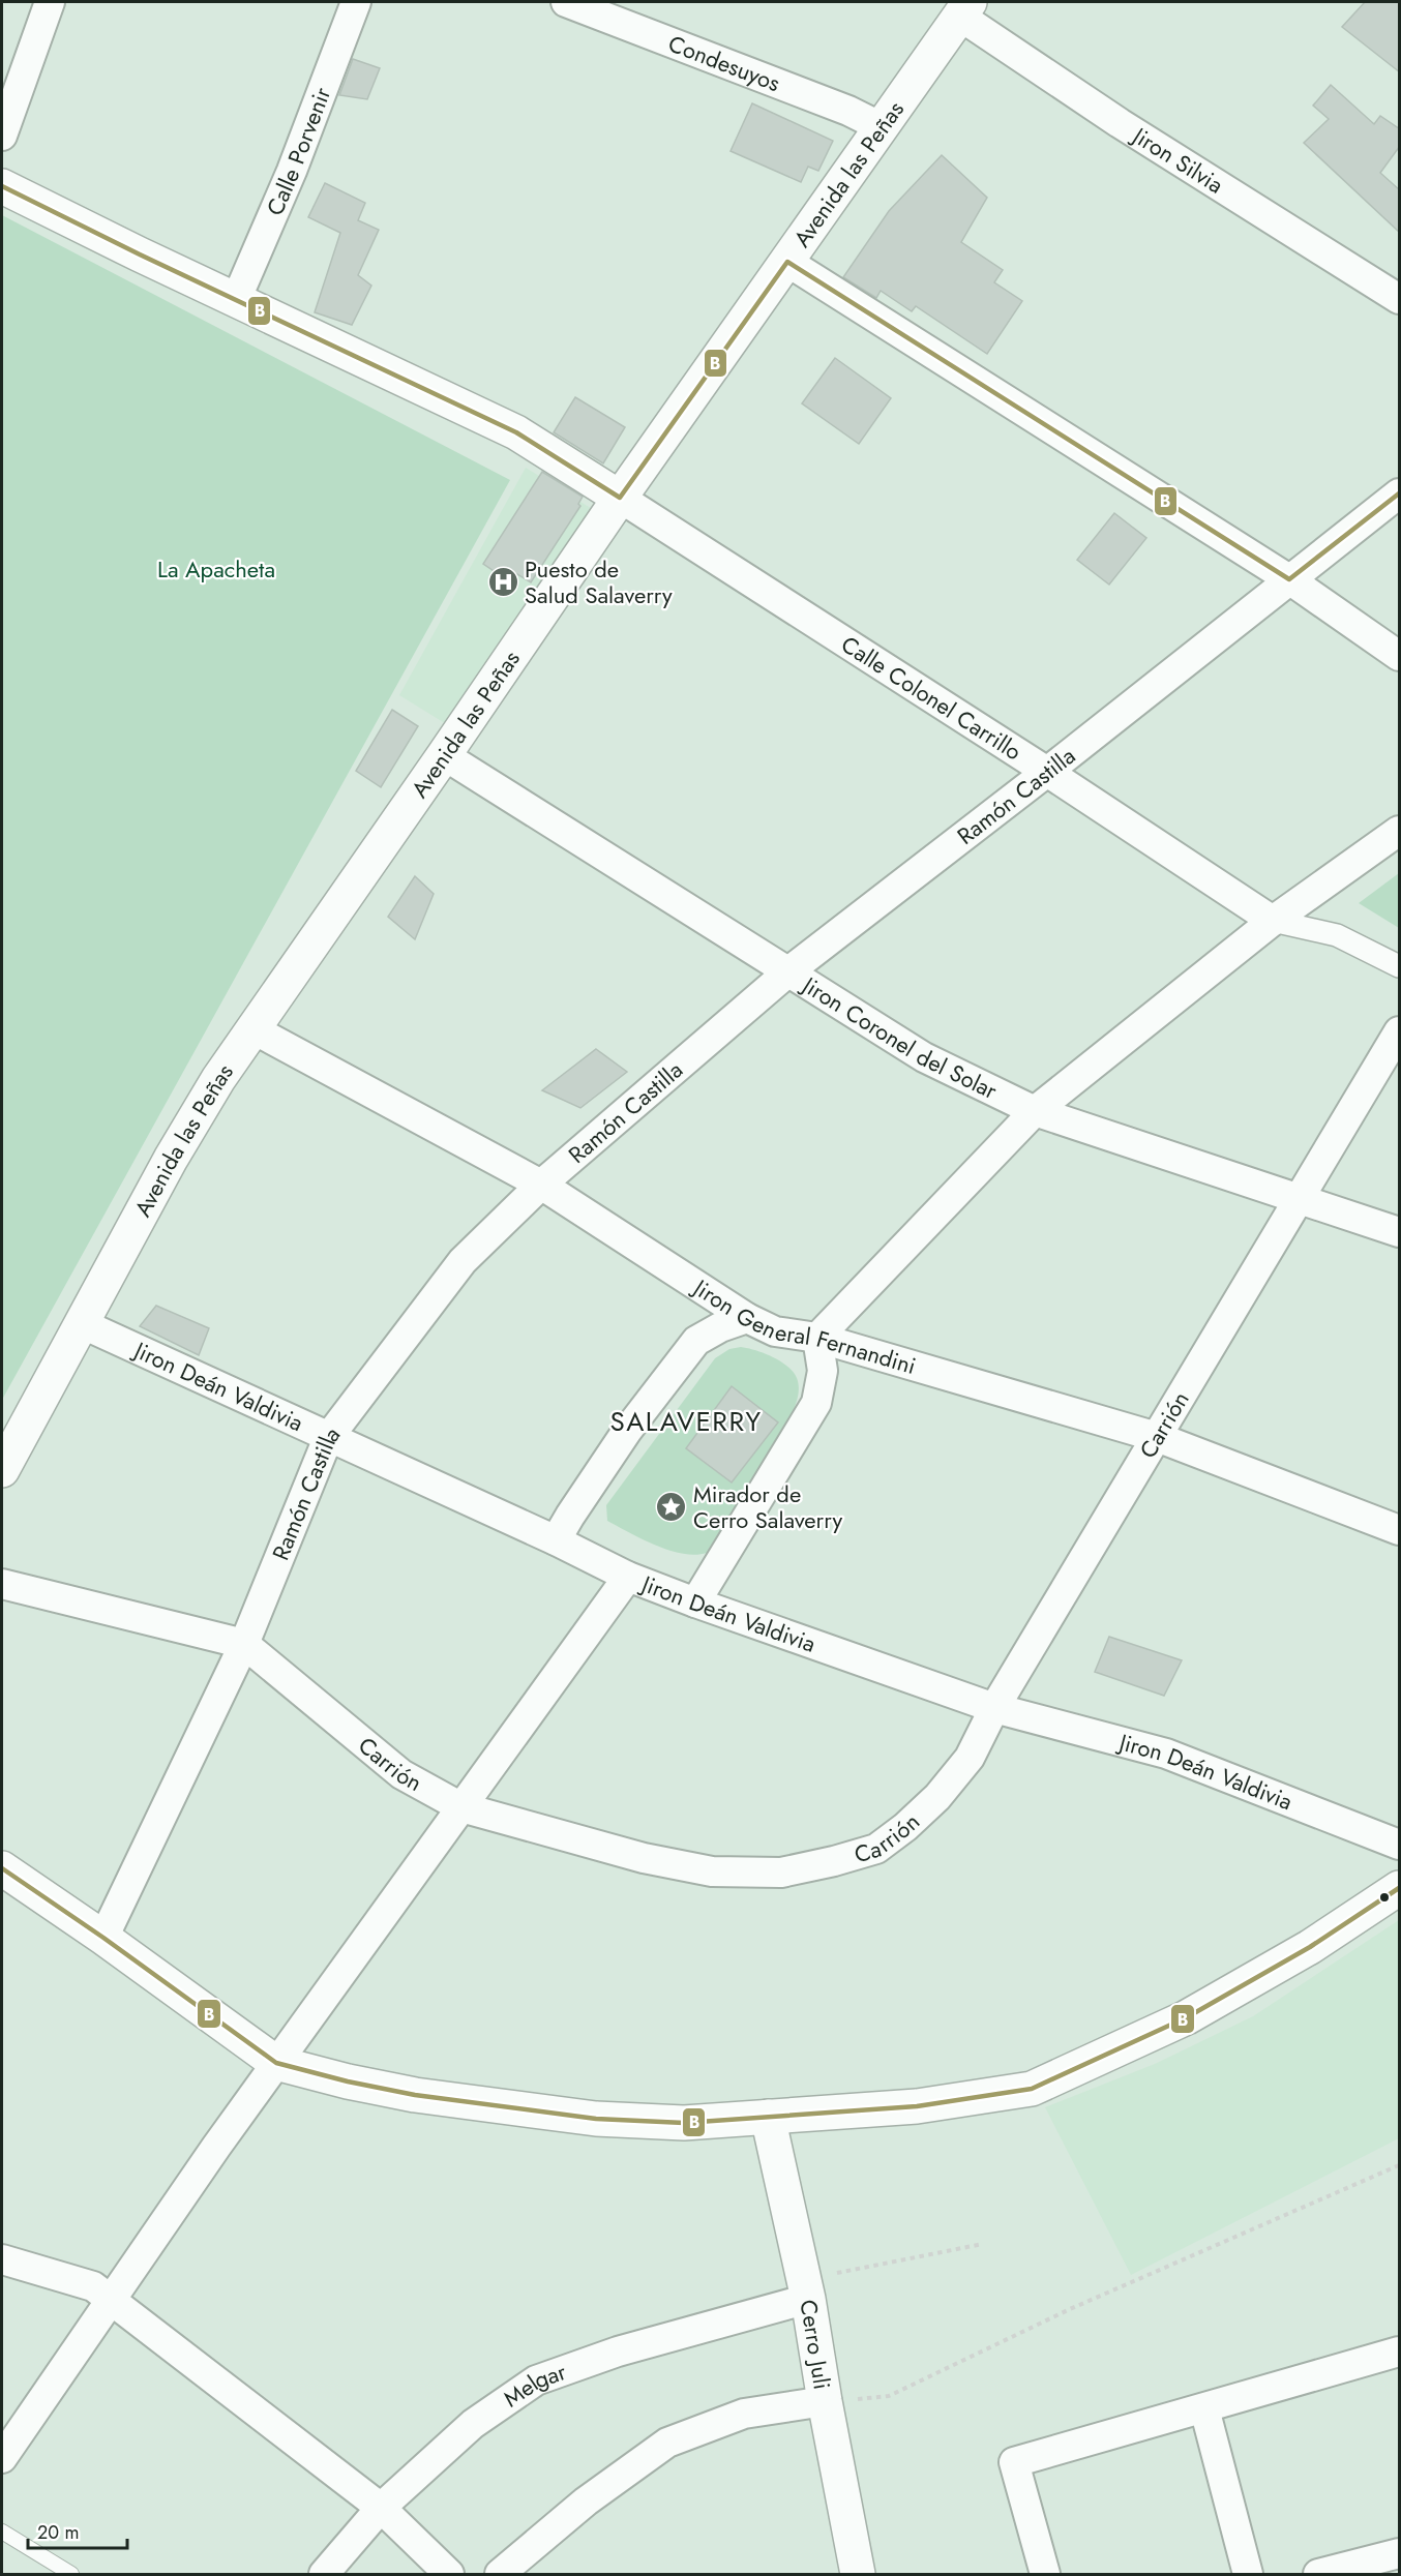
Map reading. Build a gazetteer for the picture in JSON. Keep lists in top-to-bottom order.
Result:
{
  "streets": {
    "street": [
      "Condesuyos",
      "Calle Porvenir",
      "Jiron Silvia",
      "Avenida las Peñas",
      "Calle Colonel Carrillo",
      "Ramón Castilla",
      "Jiron Coronel del Solar",
      "Jiron General Fernandini",
      "Jiron Deán Valdivia",
      "Carrión",
      "Cerro Juli",
      "Melgar"
    ]
  },
  "crossings": [
    ["Condesuyos", "Avenida las Peñas"],
    ["Jiron Silvia", "Avenida las Peñas"],
    ["Avenida las Peñas", "Calle Colonel Carrillo"],
    ["Avenida las Peñas", "Jiron Coronel del Solar"],
    ["Avenida las Peñas", "Jiron General Fernandini"],
    ["Avenida las Peñas", "Jiron Deán Valdivia"],
    ["Calle Colonel Carrillo", "Ramón Castilla"],
    ["Ramón Castilla", "Jiron Coronel del Solar"],
    ["Ramón Castilla", "Jiron General Fernandini"],
    ["Ramón Castilla", "Jiron Deán Valdivia"],
    ["Ramón Castilla", "Carrión"],
    ["Jiron Coronel del Solar", "Carrión"],
    ["Jiron General Fernandini", "Carrión"],
    ["Jiron Deán Valdivia", "Carrión"],
    ["Cerro Juli", "Melgar"]
  ],
  "districts": ["SALAVERRY"],
  "parks": ["La Apacheta"],
  "places": {
    "hospital": ["Puesto de Salud Salaverry"],
    "place": ["Mirador de Cerro Salaverry"]
  },
  "lines": ["transit line B"],
  "scale_bar": "20 m"
}
